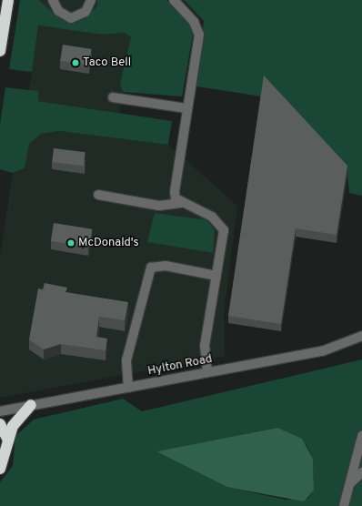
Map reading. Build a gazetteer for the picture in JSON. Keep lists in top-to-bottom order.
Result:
{
  "streets": {
    "street": ["Hylton Road"]
  },
  "places": ["Taco Bell", "McDonald's"]
}
